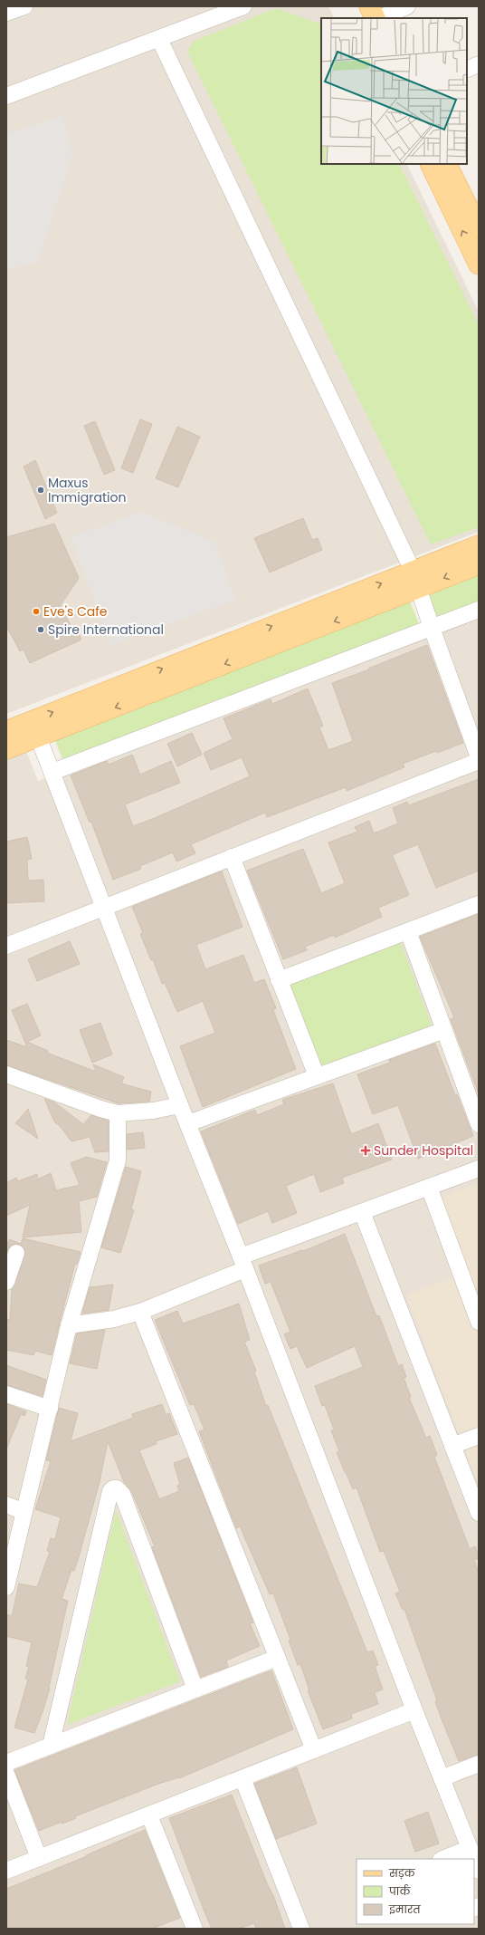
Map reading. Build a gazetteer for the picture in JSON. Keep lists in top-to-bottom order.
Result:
{
  "places": {
    "other": ["Maxus Immigration", "Eve's Cafe", "Spire International"],
    "health": ["Sunder Hospital"]
  },
  "legend": ["सड़क", "पार्क", "इमारत"]
}
